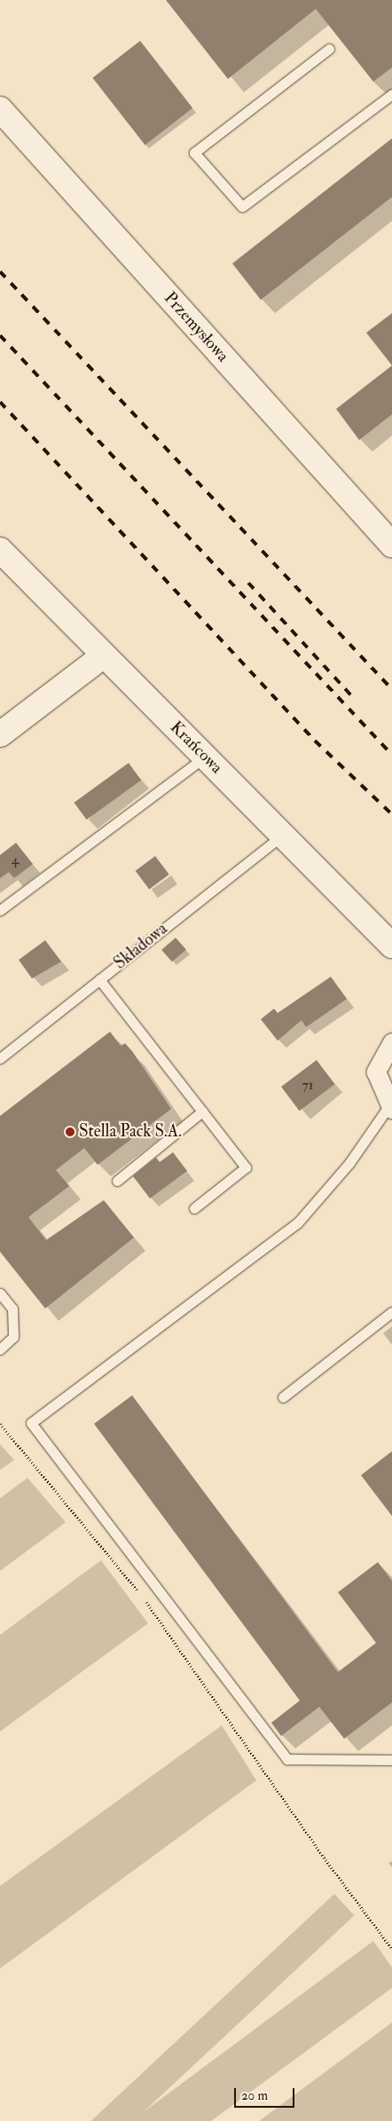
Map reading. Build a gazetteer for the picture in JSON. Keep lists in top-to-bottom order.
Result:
{
  "streets": {
    "street": ["Przemysłowa", "Krańcowa"],
    "lane": ["Składowa"]
  },
  "crossings": [
    ["Krańcowa", "Składowa"]
  ],
  "places": ["Stella Pack S.A."],
  "house_numbers": ["4", "71"],
  "scale_bar": "20 m"
}
